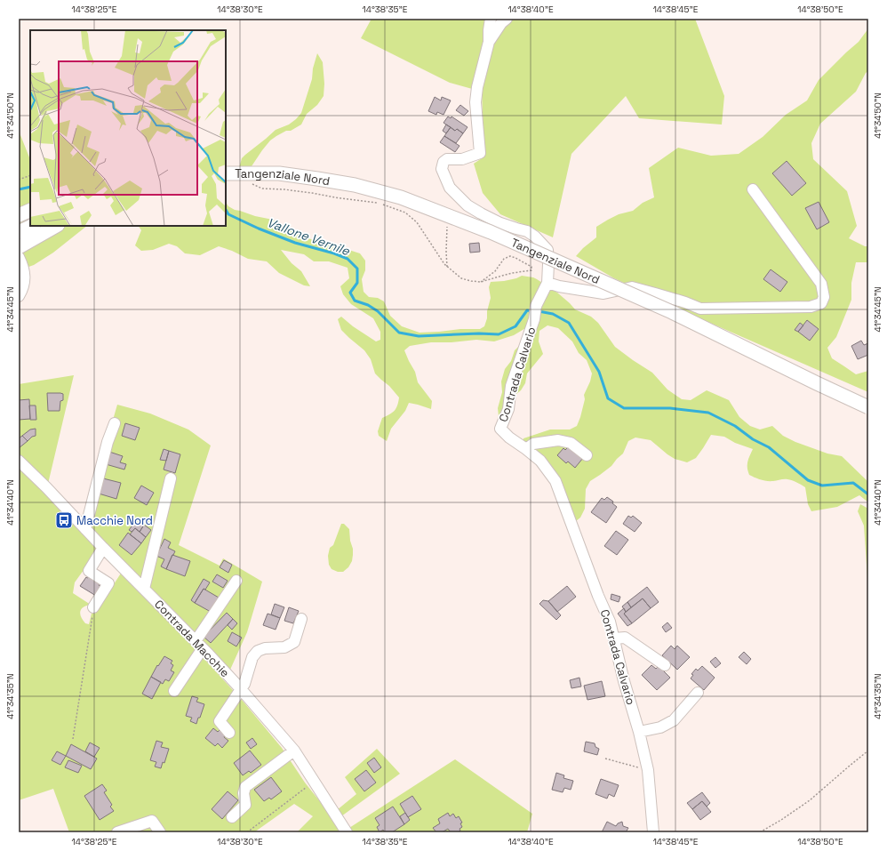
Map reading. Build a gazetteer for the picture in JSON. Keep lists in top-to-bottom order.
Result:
{
  "streets": {
    "main road": ["Tangenziale Nord"],
    "street": ["Contrada Calvario", "Contrada Macchie"]
  },
  "water": ["Vallone Vernile"],
  "places": {
    "bus stop": ["Macchie Nord"]
  },
  "coordinates": [
    "14°38'25\"E",
    "14°38'30\"E",
    "14°38'35\"E",
    "14°38'40\"E",
    "14°38'45\"E",
    "14°38'50\"E",
    "41°34'50\"N",
    "41°34'45\"N",
    "41°34'40\"N",
    "41°34'35\"N"
  ]
}
